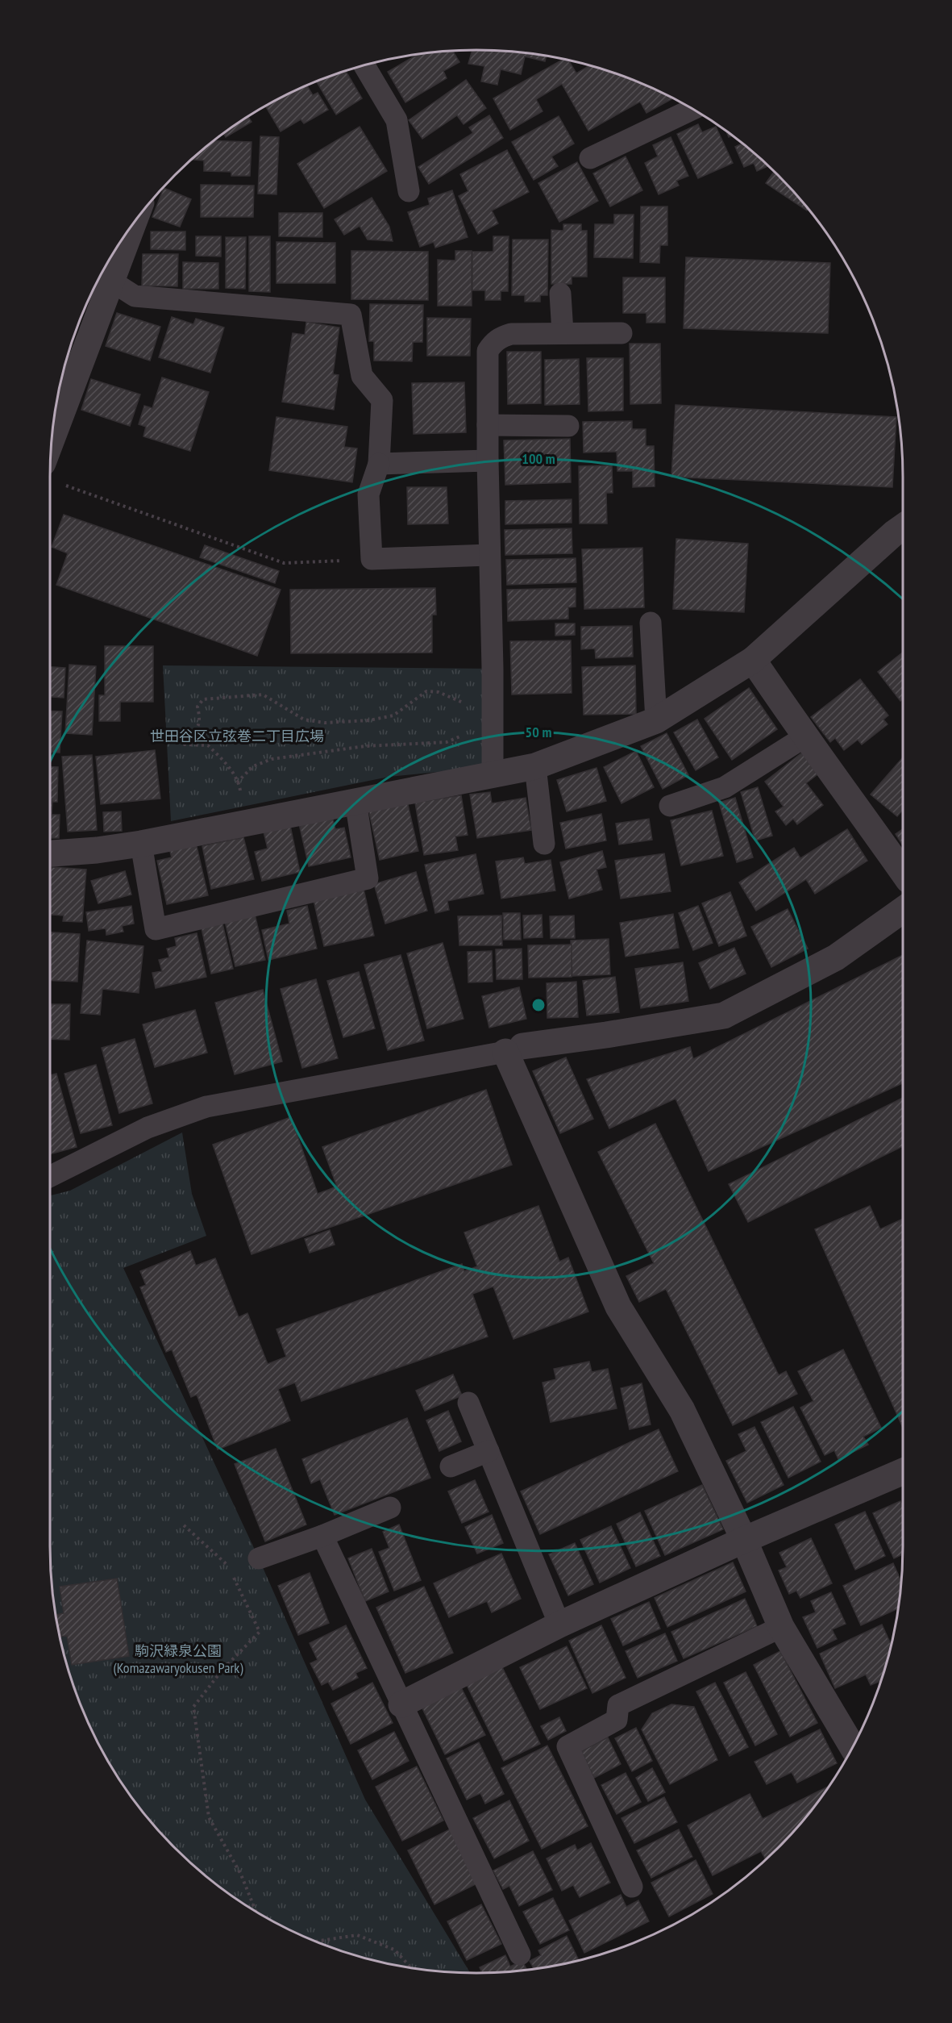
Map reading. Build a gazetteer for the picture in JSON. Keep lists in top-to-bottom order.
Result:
{
  "parks": ["世田谷区立弦巻二丁目広場", "駒沢緑泉公園 (Komazawaryokusen Park)"],
  "rings": ["100 m", "50 m"]
}
